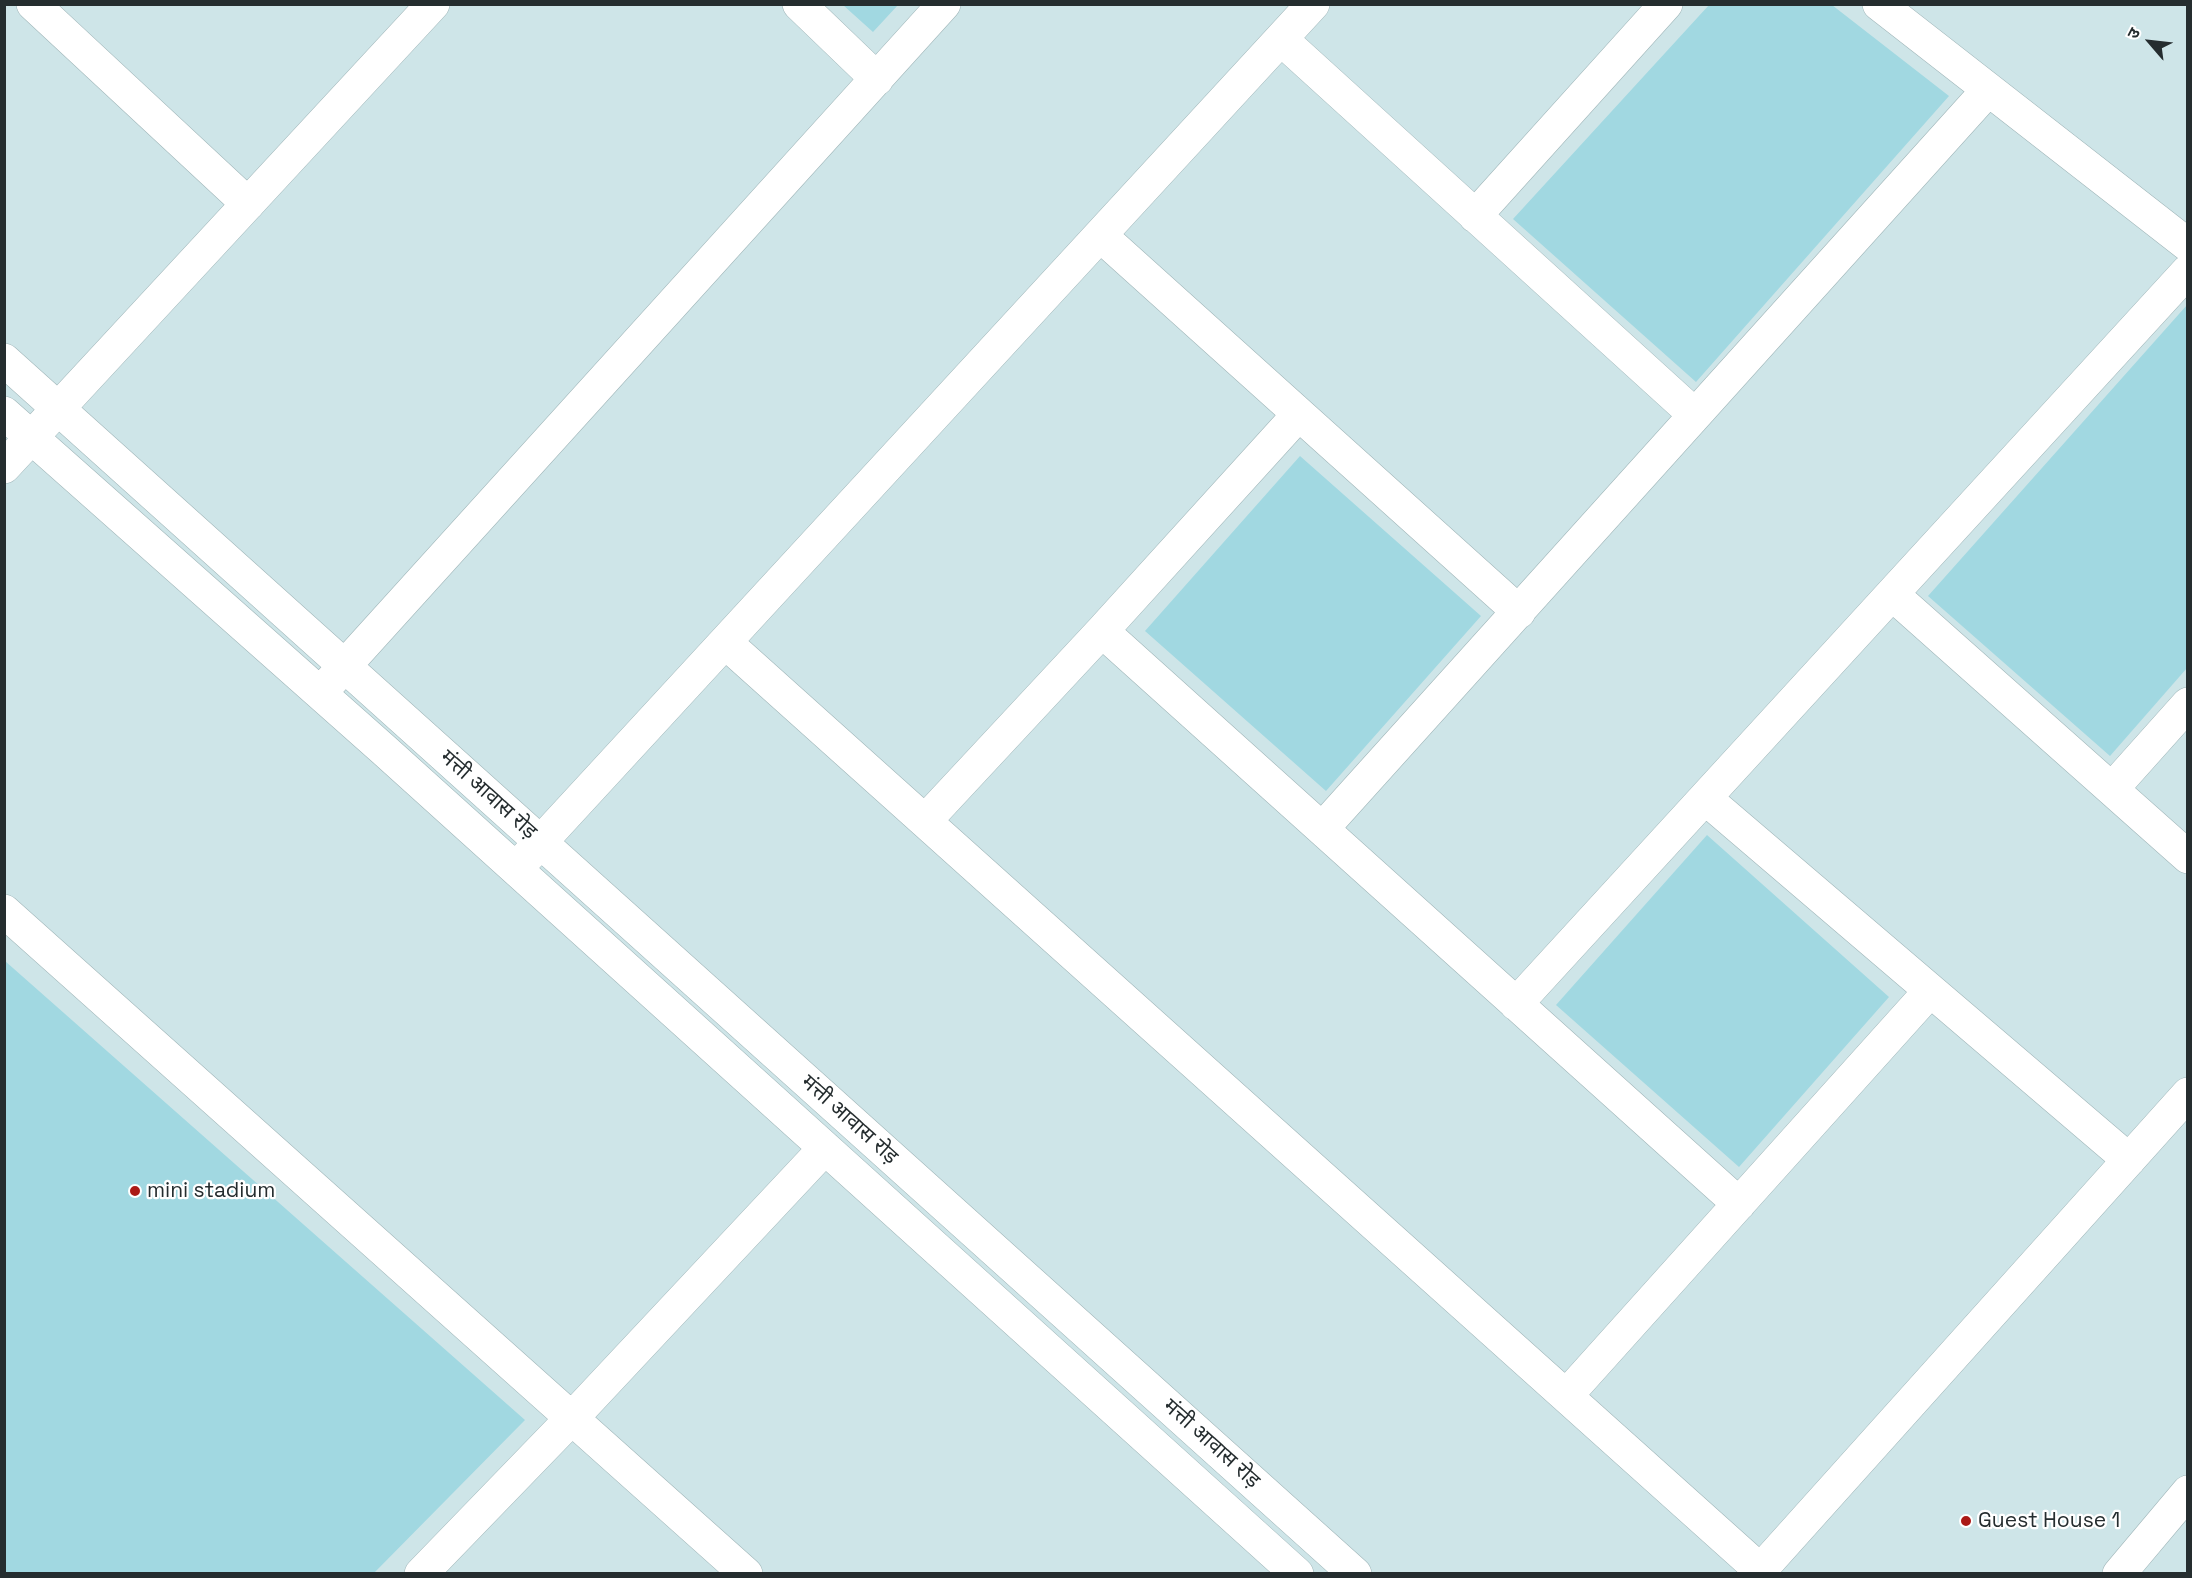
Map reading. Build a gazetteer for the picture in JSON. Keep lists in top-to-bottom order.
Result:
{
  "streets": {
    "street": ["मंत्ती आवास रोड़"]
  },
  "places": ["mini stadium", "Guest House 1"],
  "north": "top left"
}
